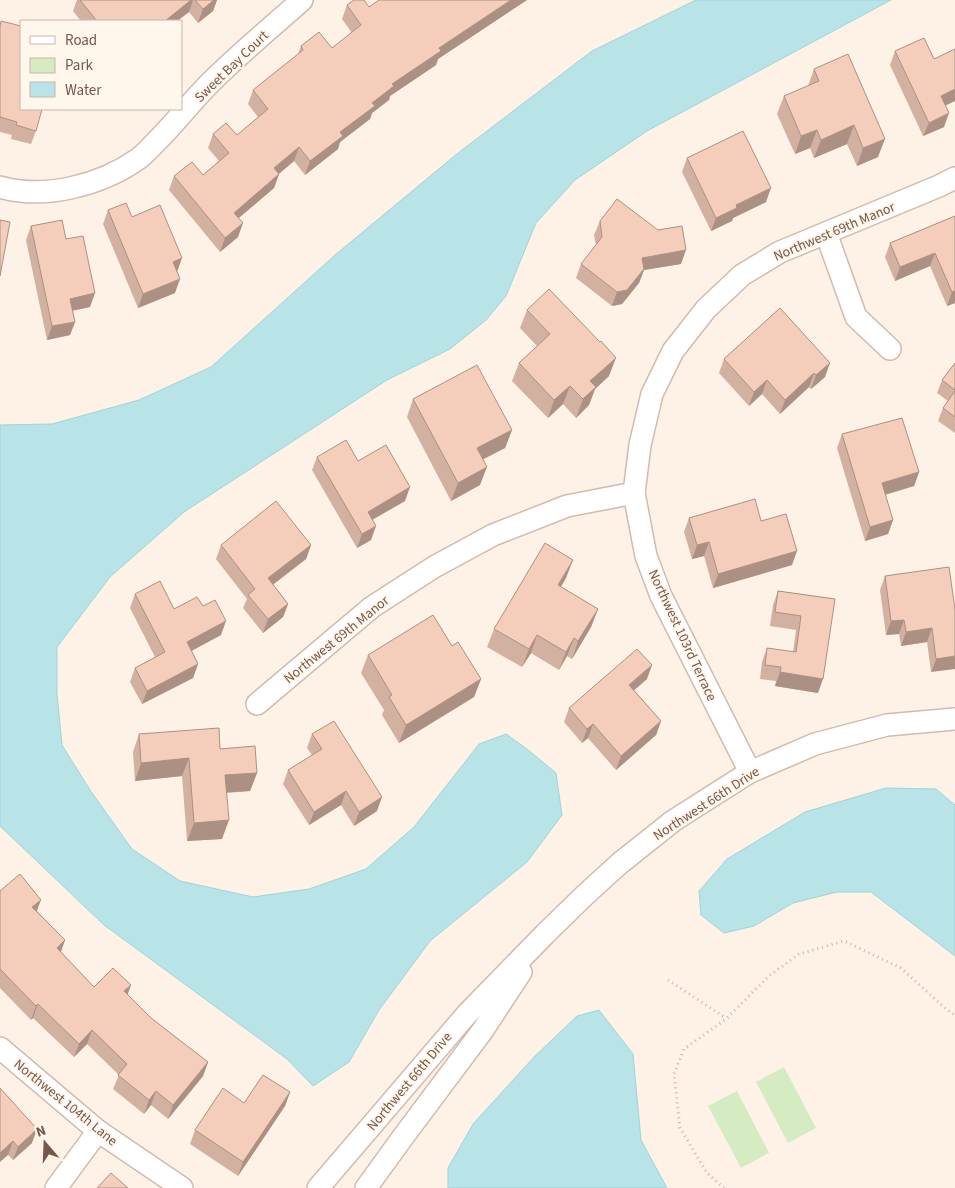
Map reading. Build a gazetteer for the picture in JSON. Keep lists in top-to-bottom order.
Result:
{
  "streets": {
    "street": [
      "Sweet Bay Court",
      "Northwest 69th Manor",
      "Northwest 103rd Terrace",
      "Northwest 66th Drive",
      "Northwest 104th Lane"
    ]
  },
  "crossings": [
    ["Northwest 69th Manor", "Northwest 103rd Terrace"],
    ["Northwest 103rd Terrace", "Northwest 66th Drive"]
  ],
  "legend": ["Road", "Park", "Water"],
  "north": "top"
}
